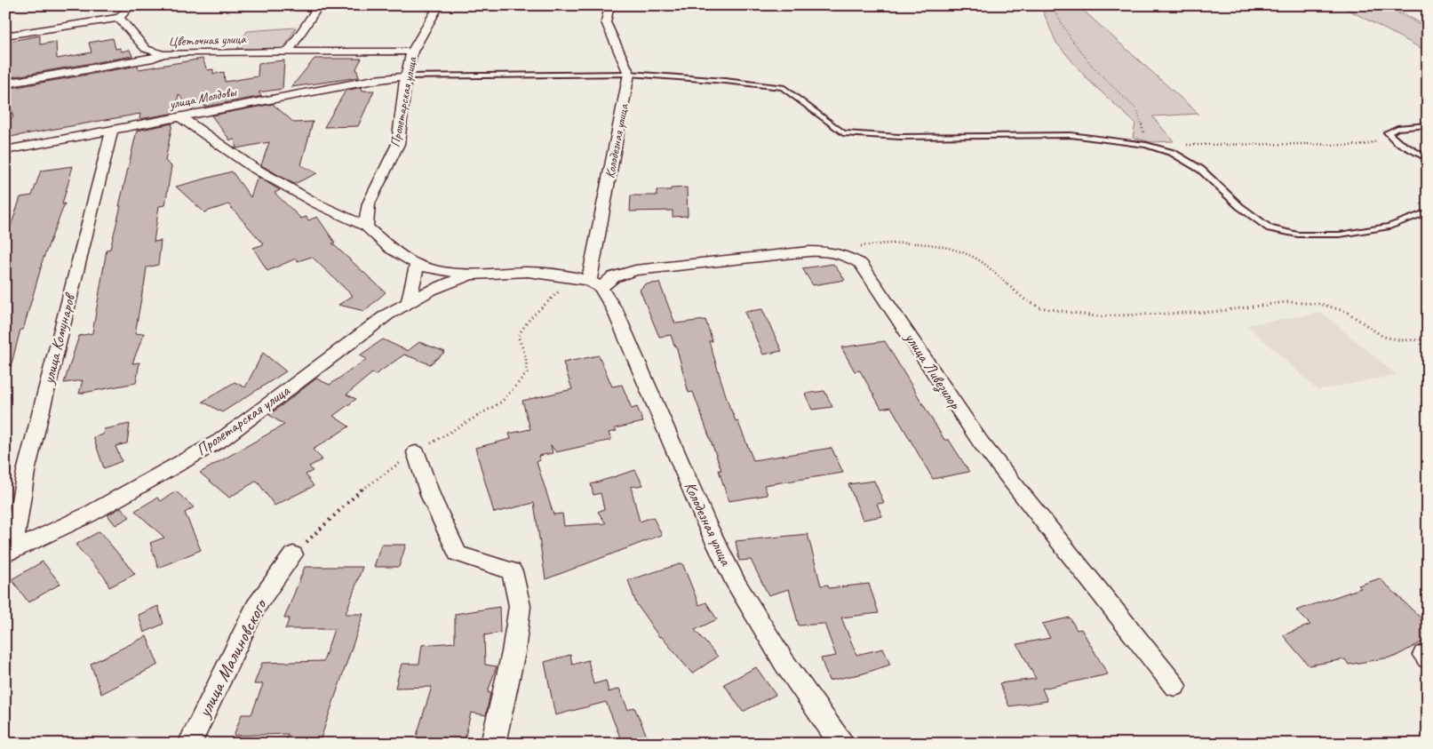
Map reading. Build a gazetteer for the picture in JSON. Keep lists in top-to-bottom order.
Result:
{
  "streets": {
    "street": [
      "Цветочная улица",
      "улица Молдовы",
      "Пролетарская улица",
      "Колодезная улица",
      "улица Комунаров",
      "улица Ливезилор",
      "улица Малиновского"
    ]
  },
  "crossings": [
    ["Цветочная улица", "Пролетарская улица"],
    ["улица Молдовы", "Пролетарская улица"],
    ["улица Молдовы", "улица Комунаров"],
    ["Пролетарская улица", "Колодезная улица"],
    ["Пролетарская улица", "улица Комунаров"],
    ["Пролетарская улица", "улица Ливезилор"],
    ["Колодезная улица", "улица Ливезилор"]
  ]
}
